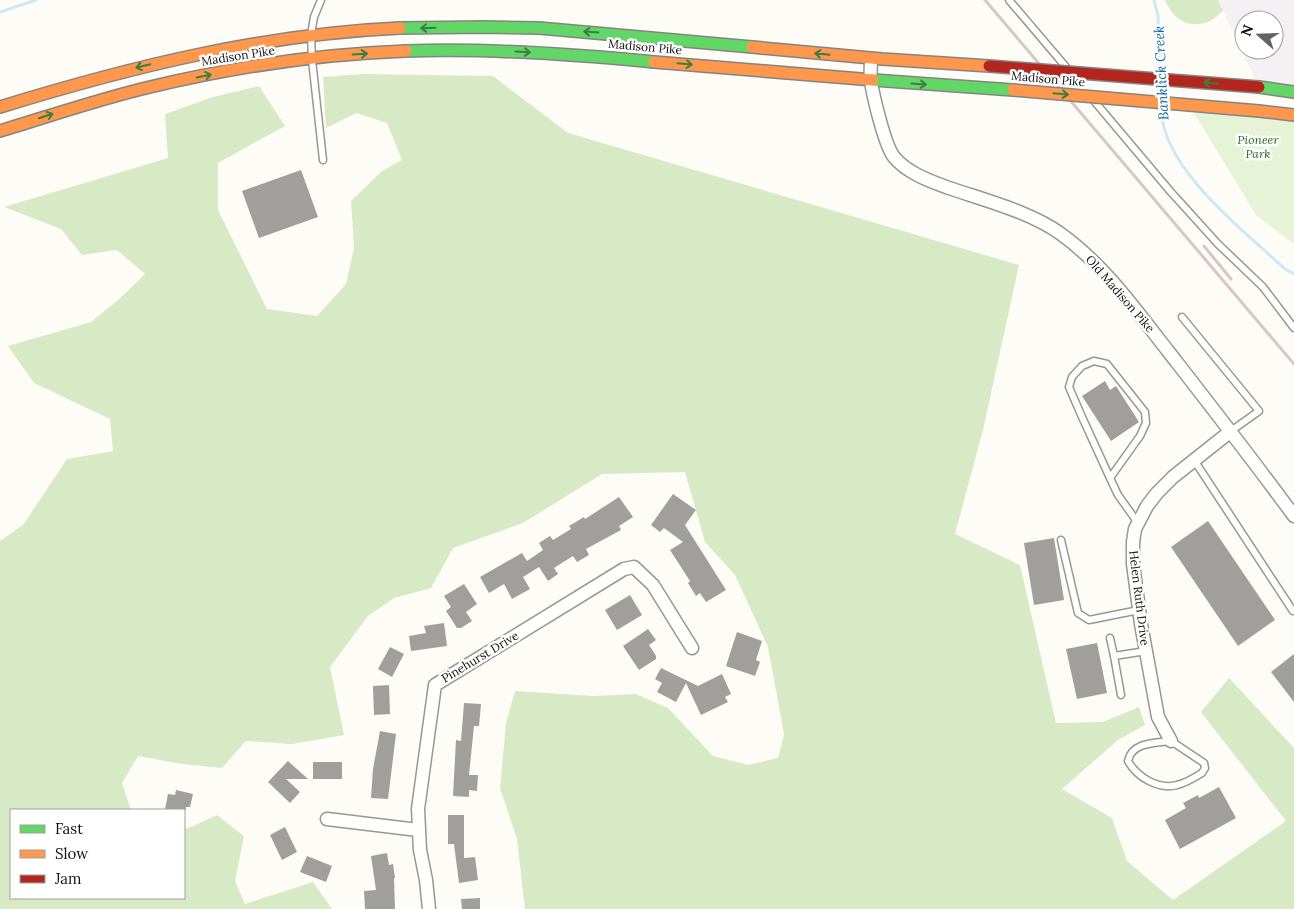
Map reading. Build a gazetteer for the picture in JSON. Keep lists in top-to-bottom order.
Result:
{
  "streets": {
    "main road": ["Madison Pike"],
    "street": ["Old Madison Pike", "Helen Ruth Drive", "Pinehurst Drive"]
  },
  "crossings": [
    ["Madison Pike", "Old Madison Pike"],
    ["Old Madison Pike", "Helen Ruth Drive"]
  ],
  "water": ["Banklick Creek"],
  "parks": ["Pioneer Park"],
  "legend": ["Fast", "Slow", "Jam"],
  "north": "left"
}
